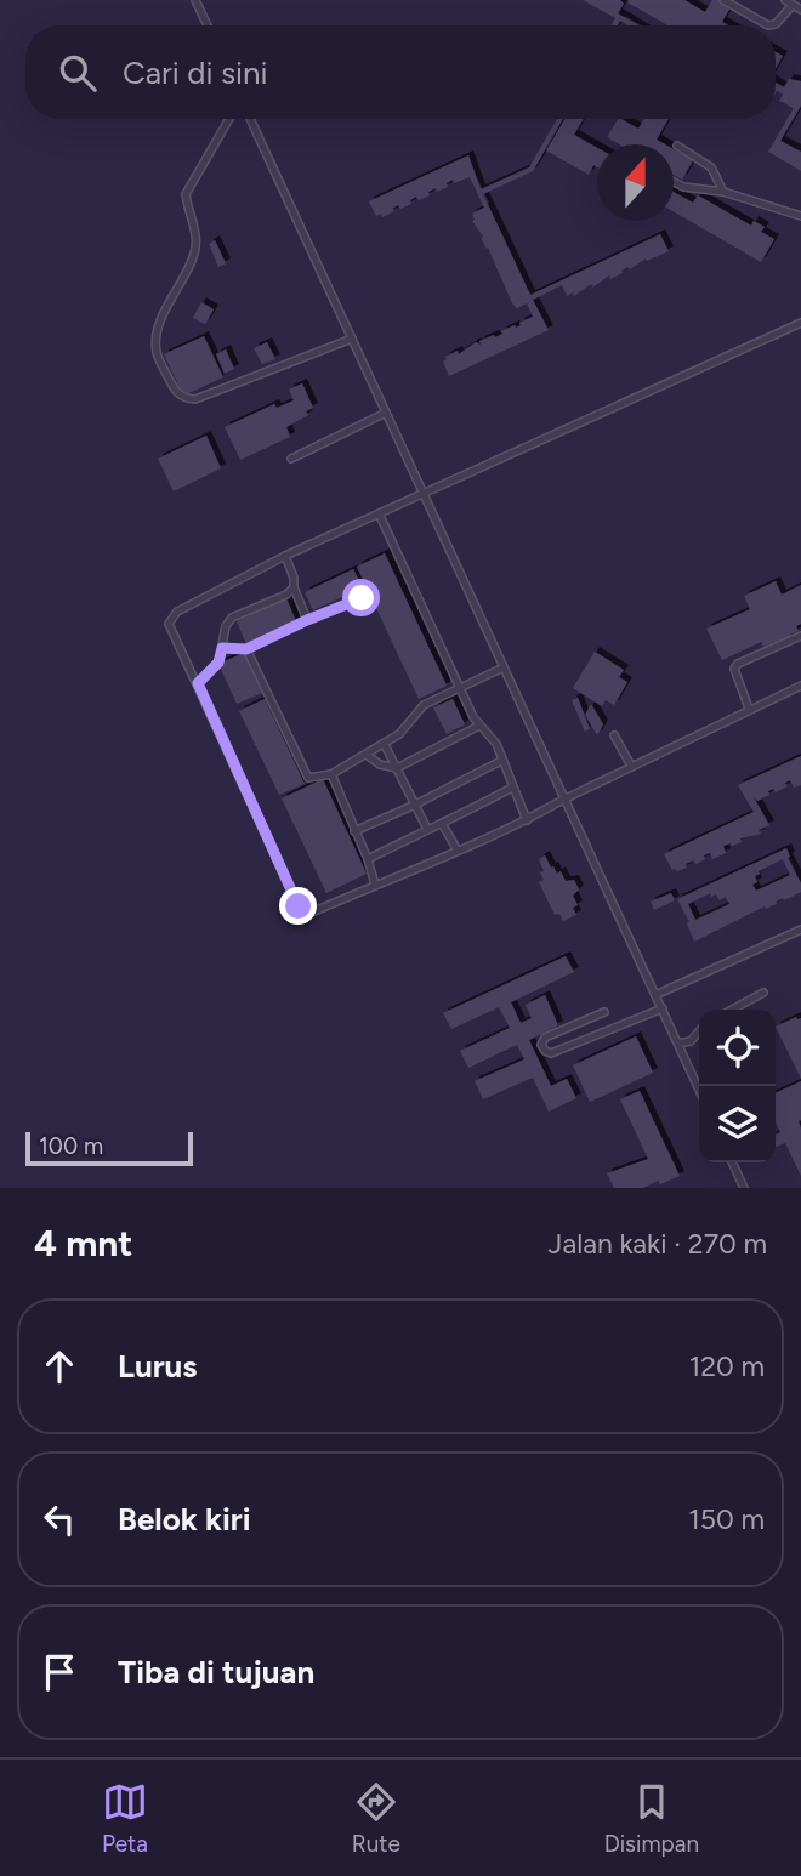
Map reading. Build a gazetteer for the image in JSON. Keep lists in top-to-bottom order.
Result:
{
  "scale_bar": "100 m",
  "north": "top",
  "page": {
    "search": "Cari di sini",
    "scale": "100 m",
    "heading": ["4 mnt", "Jalan kaki · 270 m"],
    "list": [
      ["Lurus", "120 m"],
      ["Belok kiri", "150 m"],
      "Tiba di tujuan"
    ],
    "nav": ["Peta", "Rute", "Disimpan"]
  }
}
